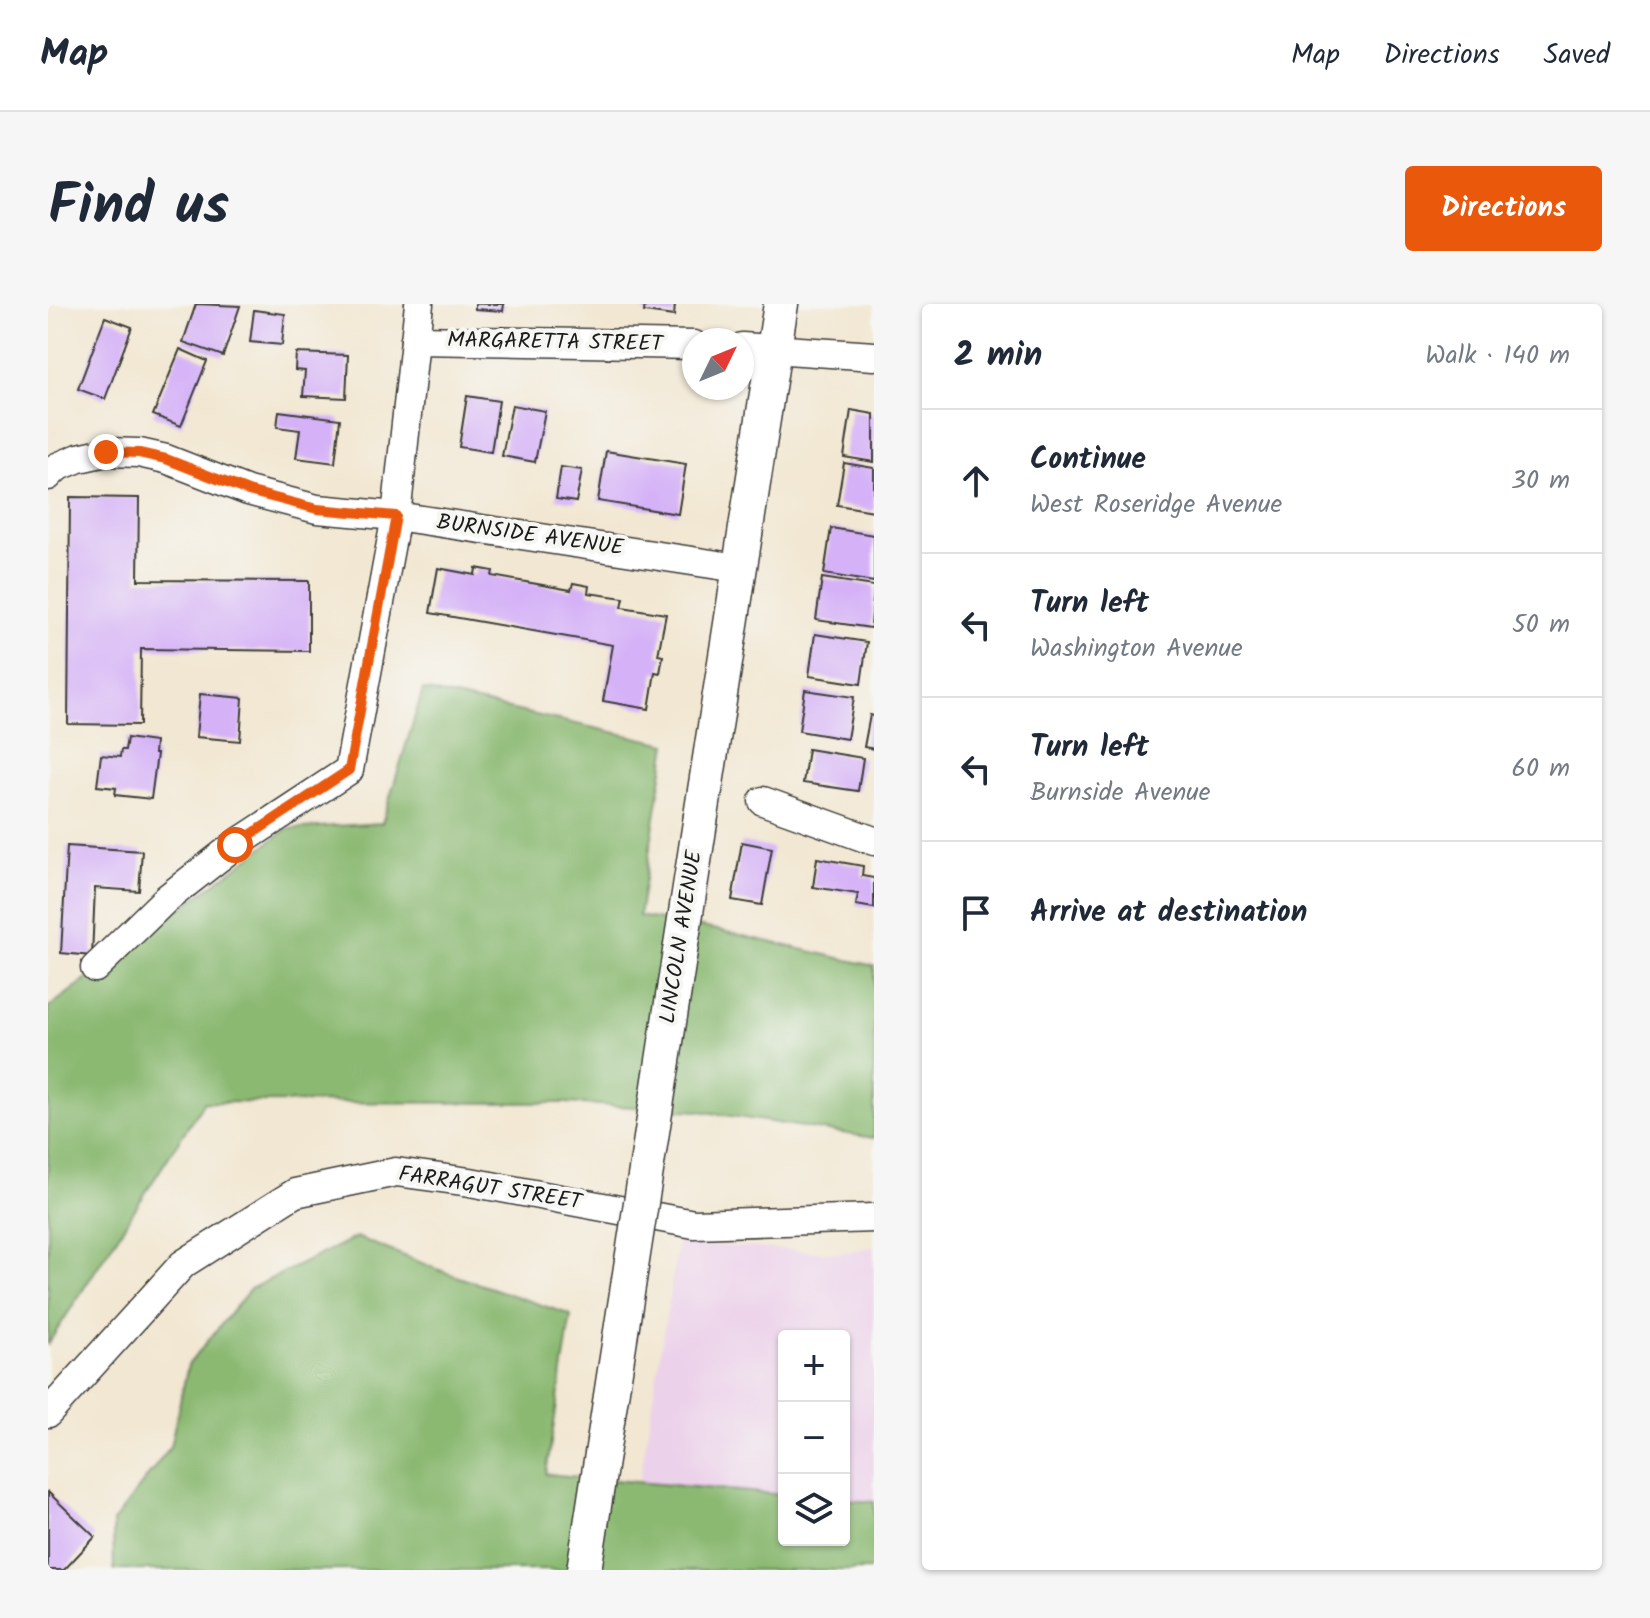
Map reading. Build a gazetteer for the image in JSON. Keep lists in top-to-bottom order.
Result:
{
  "streets": {
    "street": [
      "MARGARETTA STREET",
      "BURNSIDE AVENUE",
      "LINCOLN AVENUE",
      "FARRAGUT STREET"
    ]
  },
  "crossings": [
    ["BURNSIDE AVENUE", "LINCOLN AVENUE"]
  ],
  "north": "top right",
  "page": {
    "header": "Map",
    "nav": ["Map", "Directions", "Saved"],
    "title": "Find us",
    "buttons": "Directions",
    "heading": ["2 min", "Walk · 140 m"],
    "list": [
      ["Continue", "West Roseridge Avenue", "30 m"],
      ["Turn left", "Washington Avenue", "50 m"],
      ["Turn left", "Burnside Avenue", "60 m"],
      "Arrive at destination"
    ],
    "map_buttons": ["+", "−"]
  }
}
